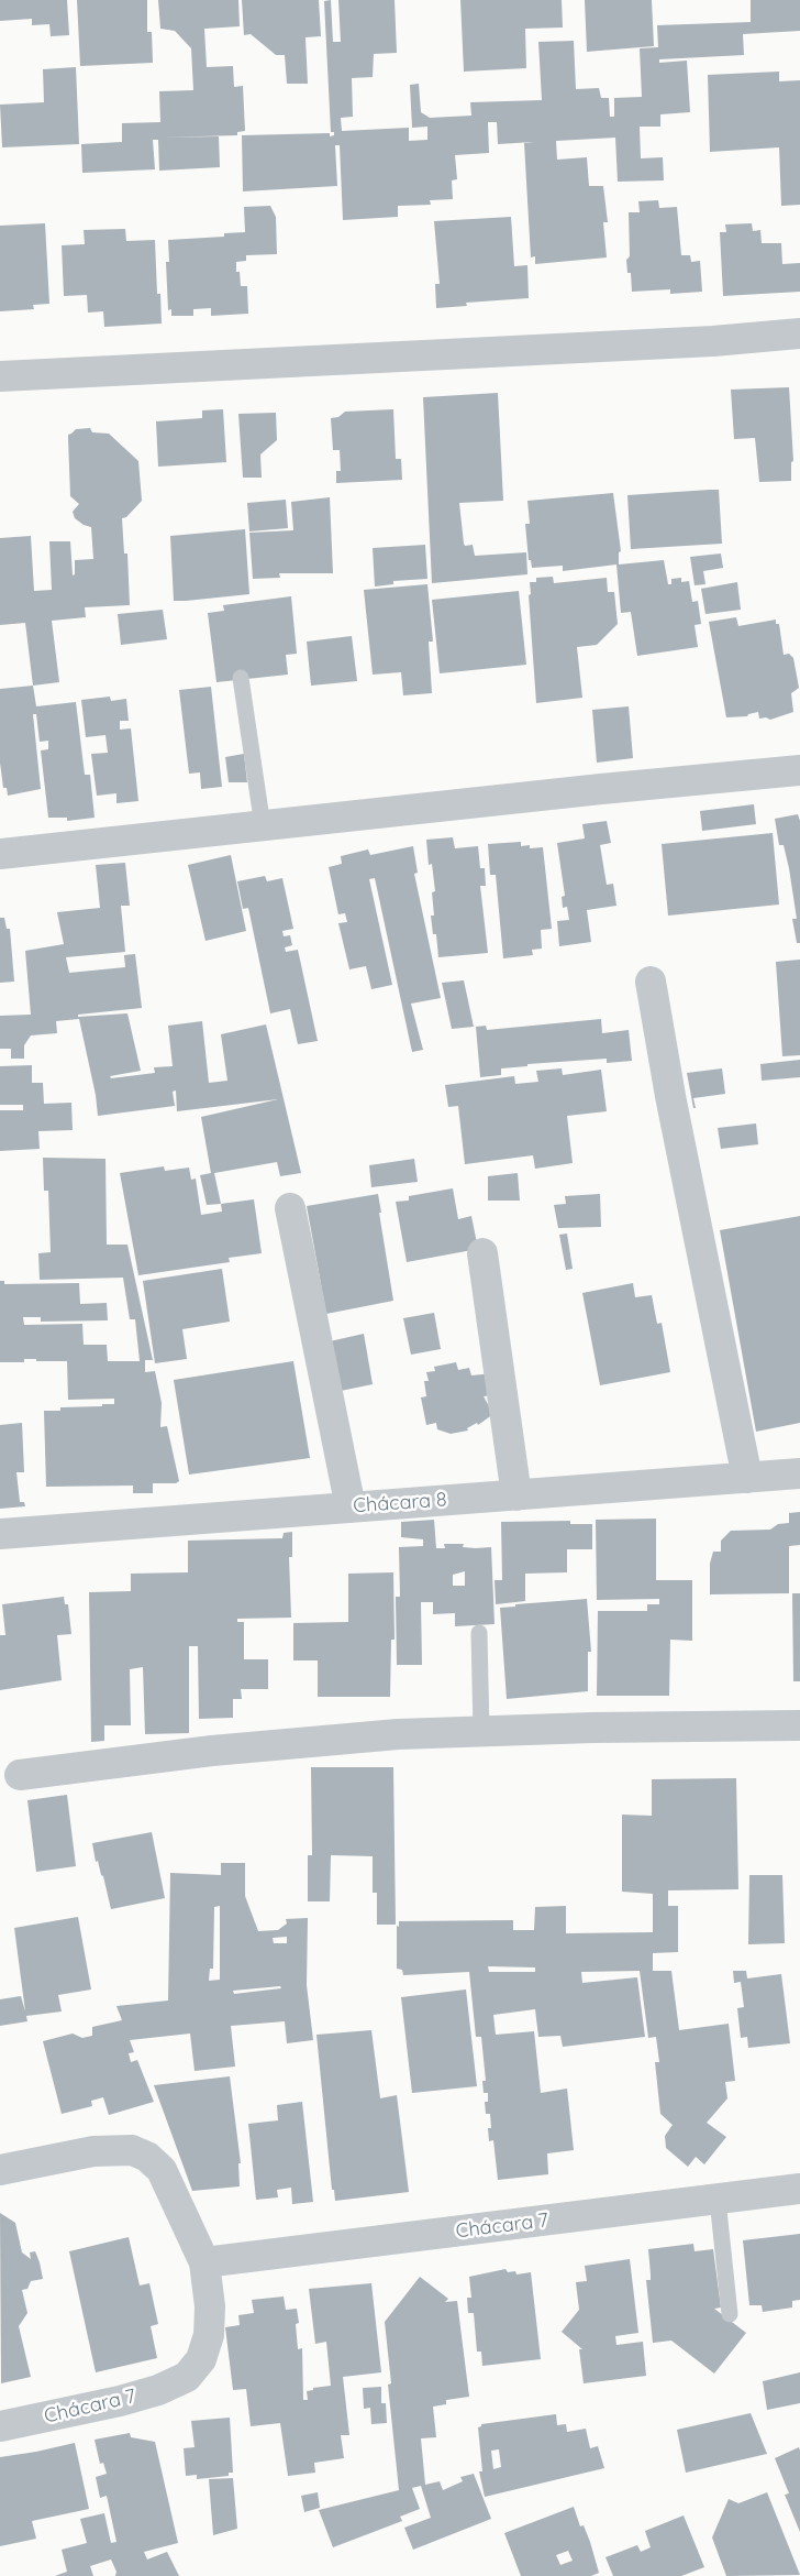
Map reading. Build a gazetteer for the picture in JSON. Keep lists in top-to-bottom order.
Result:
{
  "streets": {
    "street": ["Chácara 8", "Chácara 7"]
  }
}
